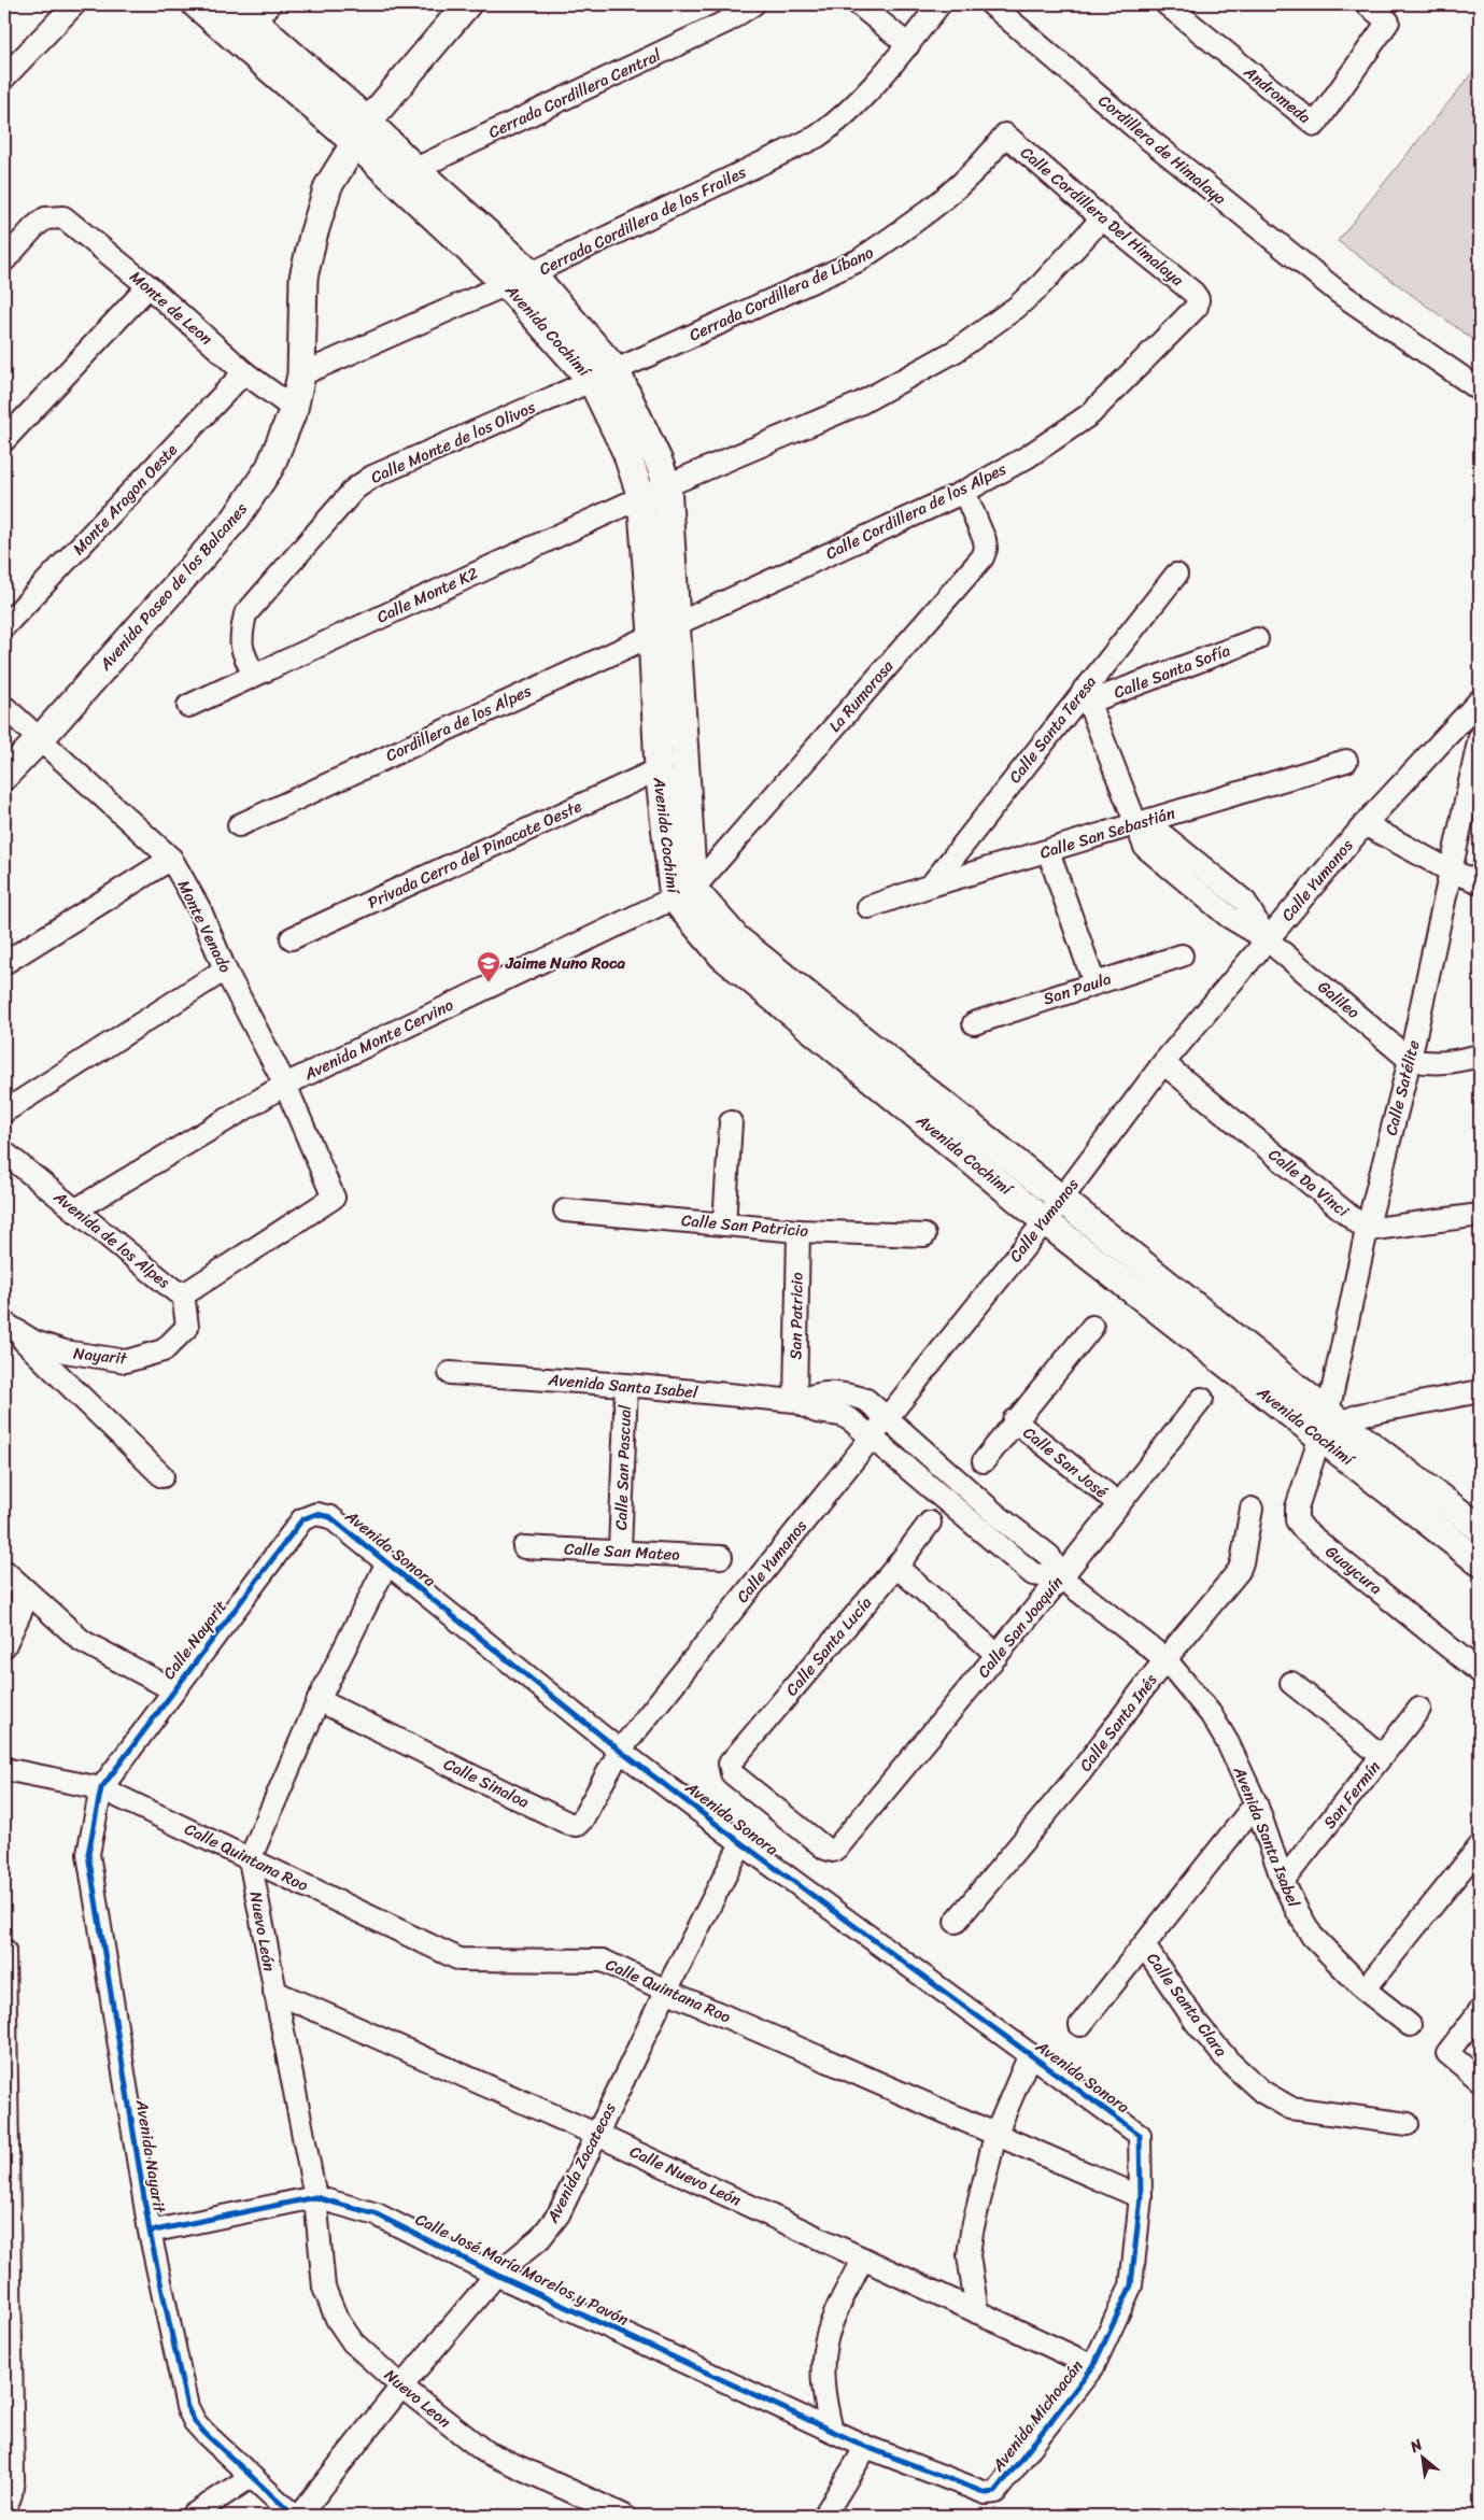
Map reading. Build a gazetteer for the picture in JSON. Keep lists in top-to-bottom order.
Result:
{
  "streets": {
    "street": [
      "Cerrada Cordillera Central",
      "Andromeda",
      "Cordillera de Himalaya",
      "Calle Cordillera Del Himalaya",
      "Cerrada Cordillera de los Frailes",
      "Cerrada Cordillera de Líbano",
      "Monte de Leon",
      "Avenida Cochimí",
      "Calle Monte de los Olivos",
      "Monte Aragon Oeste",
      "Calle Cordillera de los Alpes",
      "Avenida Paseo de los Balcanes",
      "Calle Monte K2",
      "Calle Santa Sofía",
      "La Rumorosa",
      "Cordillera de los Alpes",
      "Calle Santa Teresa",
      "Calle San Sebastián",
      "Privada Cerro del Pinacate Oeste",
      "Calle Yumanos",
      "Monte Venado",
      "San Paula",
      "Galileo",
      "Avenida Monte Cervino",
      "Calle Satélite",
      "Calle Da Vinci",
      "Calle San Patricio",
      "Avenida de los Alpes",
      "San Patricio",
      "Nayarit",
      "Avenida Santa Isabel",
      "Calle San José",
      "Calle San Pascual",
      "Avenida Sonora",
      "Calle San Mateo",
      "Guaycura",
      "Calle San Joaquín",
      "Calle Nayarit",
      "Calle Santa Lucía",
      "Calle Santa Inés",
      "Calle Sinaloa",
      "San Fermín",
      "Calle Quintana Roo",
      "Nuevo León",
      "Calle Santa Clara",
      "Avenida Nayarit",
      "Avenida Zacatecas",
      "Calle Nuevo León",
      "Calle José María Morelos y Pavón",
      "Nuevo Leon",
      "Avenida Michoacán"
    ]
  },
  "crossings": [
    ["Cerrada Cordillera Central", "Avenida Cochimí"],
    ["Calle Cordillera Del Himalaya", "Cerrada Cordillera de Líbano"],
    ["Calle Cordillera Del Himalaya", "Calle Cordillera de los Alpes"],
    ["Calle Cordillera Del Himalaya", "Calle Monte K2"],
    ["Cerrada Cordillera de los Frailes", "Avenida Cochimí"],
    ["Cerrada Cordillera de los Frailes", "Avenida Paseo de los Balcanes"],
    ["Cerrada Cordillera de Líbano", "Avenida Cochimí"],
    ["Cerrada Cordillera de Líbano", "Calle Monte de los Olivos"],
    ["Monte de Leon", "Monte Aragon Oeste"],
    ["Monte de Leon", "Avenida Paseo de los Balcanes"],
    ["Avenida Cochimí", "Calle Monte de los Olivos"],
    ["Avenida Cochimí", "Calle Cordillera de los Alpes"],
    ["Avenida Cochimí", "Avenida Paseo de los Balcanes"],
    ["Avenida Cochimí", "Calle Monte K2"],
    ["Avenida Cochimí", "La Rumorosa"],
    ["Avenida Cochimí", "Cordillera de los Alpes"],
    ["Avenida Cochimí", "Privada Cerro del Pinacate Oeste"],
    ["Avenida Cochimí", "Calle Yumanos"],
    ["Avenida Cochimí", "Avenida Monte Cervino"],
    ["Avenida Cochimí", "Calle Satélite"],
    ["Avenida Cochimí", "Guaycura"],
    ["Calle Monte de los Olivos", "Calle Monte K2"],
    ["Calle Cordillera de los Alpes", "La Rumorosa"],
    ["Calle Cordillera de los Alpes", "Cordillera de los Alpes"],
    ["Avenida Paseo de los Balcanes", "Monte Venado"],
    ["Calle Santa Sofía", "Calle Santa Teresa"],
    ["La Rumorosa", "Avenida Monte Cervino"],
    ["Calle Santa Teresa", "Calle San Sebastián"],
    ["Calle San Sebastián", "Galileo"],
    ["Calle Yumanos", "Galileo"],
    ["Calle Yumanos", "Calle Da Vinci"],
    ["Calle Yumanos", "Avenida Santa Isabel"],
    ["Calle Yumanos", "Avenida Sonora"],
    ["Calle Yumanos", "Calle Sinaloa"],
    ["Monte Venado", "Avenida Monte Cervino"],
    ["Monte Venado", "Avenida de los Alpes"],
    ["Galileo", "Calle Satélite"],
    ["Avenida Monte Cervino", "Avenida de los Alpes"],
    ["Calle Satélite", "Calle Da Vinci"],
    ["Calle Satélite", "Guaycura"],
    ["Calle San Patricio", "San Patricio"],
    ["Avenida de los Alpes", "Nayarit"],
    ["San Patricio", "Avenida Santa Isabel"],
    ["Avenida Santa Isabel", "Calle San Pascual"],
    ["Avenida Santa Isabel", "Calle San Joaquín"],
    ["Avenida Santa Isabel", "Calle Santa Inés"],
    ["Avenida Santa Isabel", "San Fermín"],
    ["Calle San José", "Calle San Joaquín"],
    ["Calle San Pascual", "Calle San Mateo"],
    ["Avenida Sonora", "Calle Nayarit"],
    ["Avenida Sonora", "Calle Sinaloa"],
    ["Avenida Sonora", "Avenida Zacatecas"],
    ["Avenida Sonora", "Avenida Michoacán"],
    ["Calle San Joaquín", "Calle Santa Lucía"],
    ["Calle Nayarit", "Calle Quintana Roo"],
    ["Calle Nayarit", "Avenida Nayarit"],
    ["Calle Quintana Roo", "Nuevo León"],
    ["Calle Quintana Roo", "Avenida Nayarit"],
    ["Calle Quintana Roo", "Avenida Zacatecas"],
    ["Calle Quintana Roo", "Avenida Michoacán"],
    ["Nuevo León", "Calle Nuevo León"],
    ["Nuevo León", "Calle José María Morelos y Pavón"],
    ["Nuevo León", "Nuevo Leon"],
    ["Avenida Nayarit", "Calle José María Morelos y Pavón"],
    ["Avenida Zacatecas", "Calle Nuevo León"],
    ["Avenida Zacatecas", "Calle José María Morelos y Pavón"],
    ["Avenida Zacatecas", "Nuevo Leon"],
    ["Calle Nuevo León", "Avenida Michoacán"],
    ["Calle José María Morelos y Pavón", "Nuevo Leon"],
    ["Calle José María Morelos y Pavón", "Avenida Michoacán"]
  ],
  "places": {
    "school or university": ["Jaime Nuno Roca"]
  },
  "north": "top left"
}
